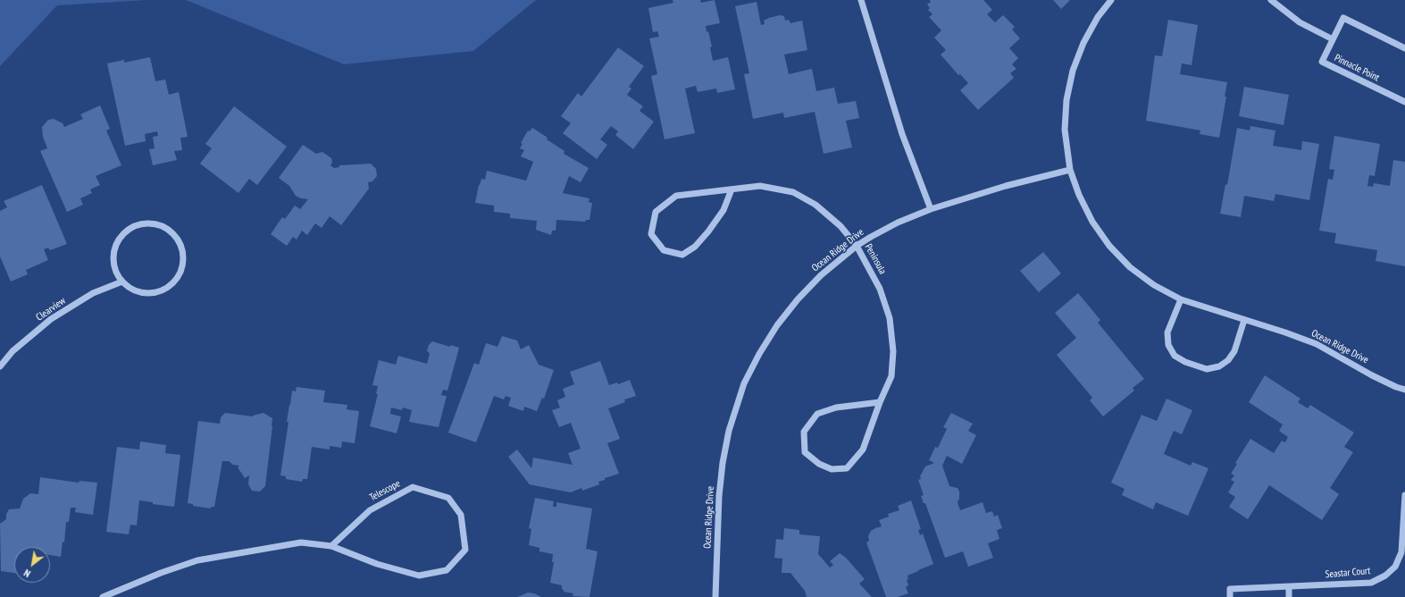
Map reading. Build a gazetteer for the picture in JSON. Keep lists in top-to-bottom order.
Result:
{
  "streets": {
    "street": [
      "Pinnacle Point",
      "Ocean Ridge Drive",
      "Peninsula",
      "Clearview",
      "Telescope",
      "Seastar Court"
    ]
  },
  "crossings": [
    ["Ocean Ridge Drive", "Peninsula"]
  ],
  "north": "bottom left"
}
